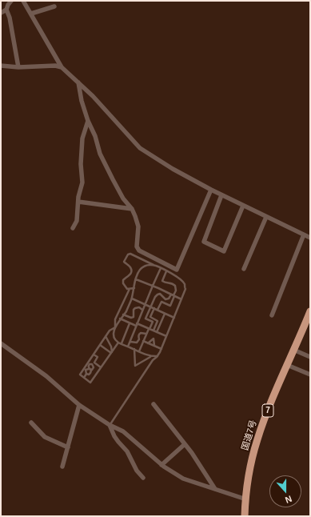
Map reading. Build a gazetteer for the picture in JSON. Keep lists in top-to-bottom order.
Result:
{
  "streets": {
    "highway": ["7", "国道7号"]
  },
  "north": "bottom"
}
